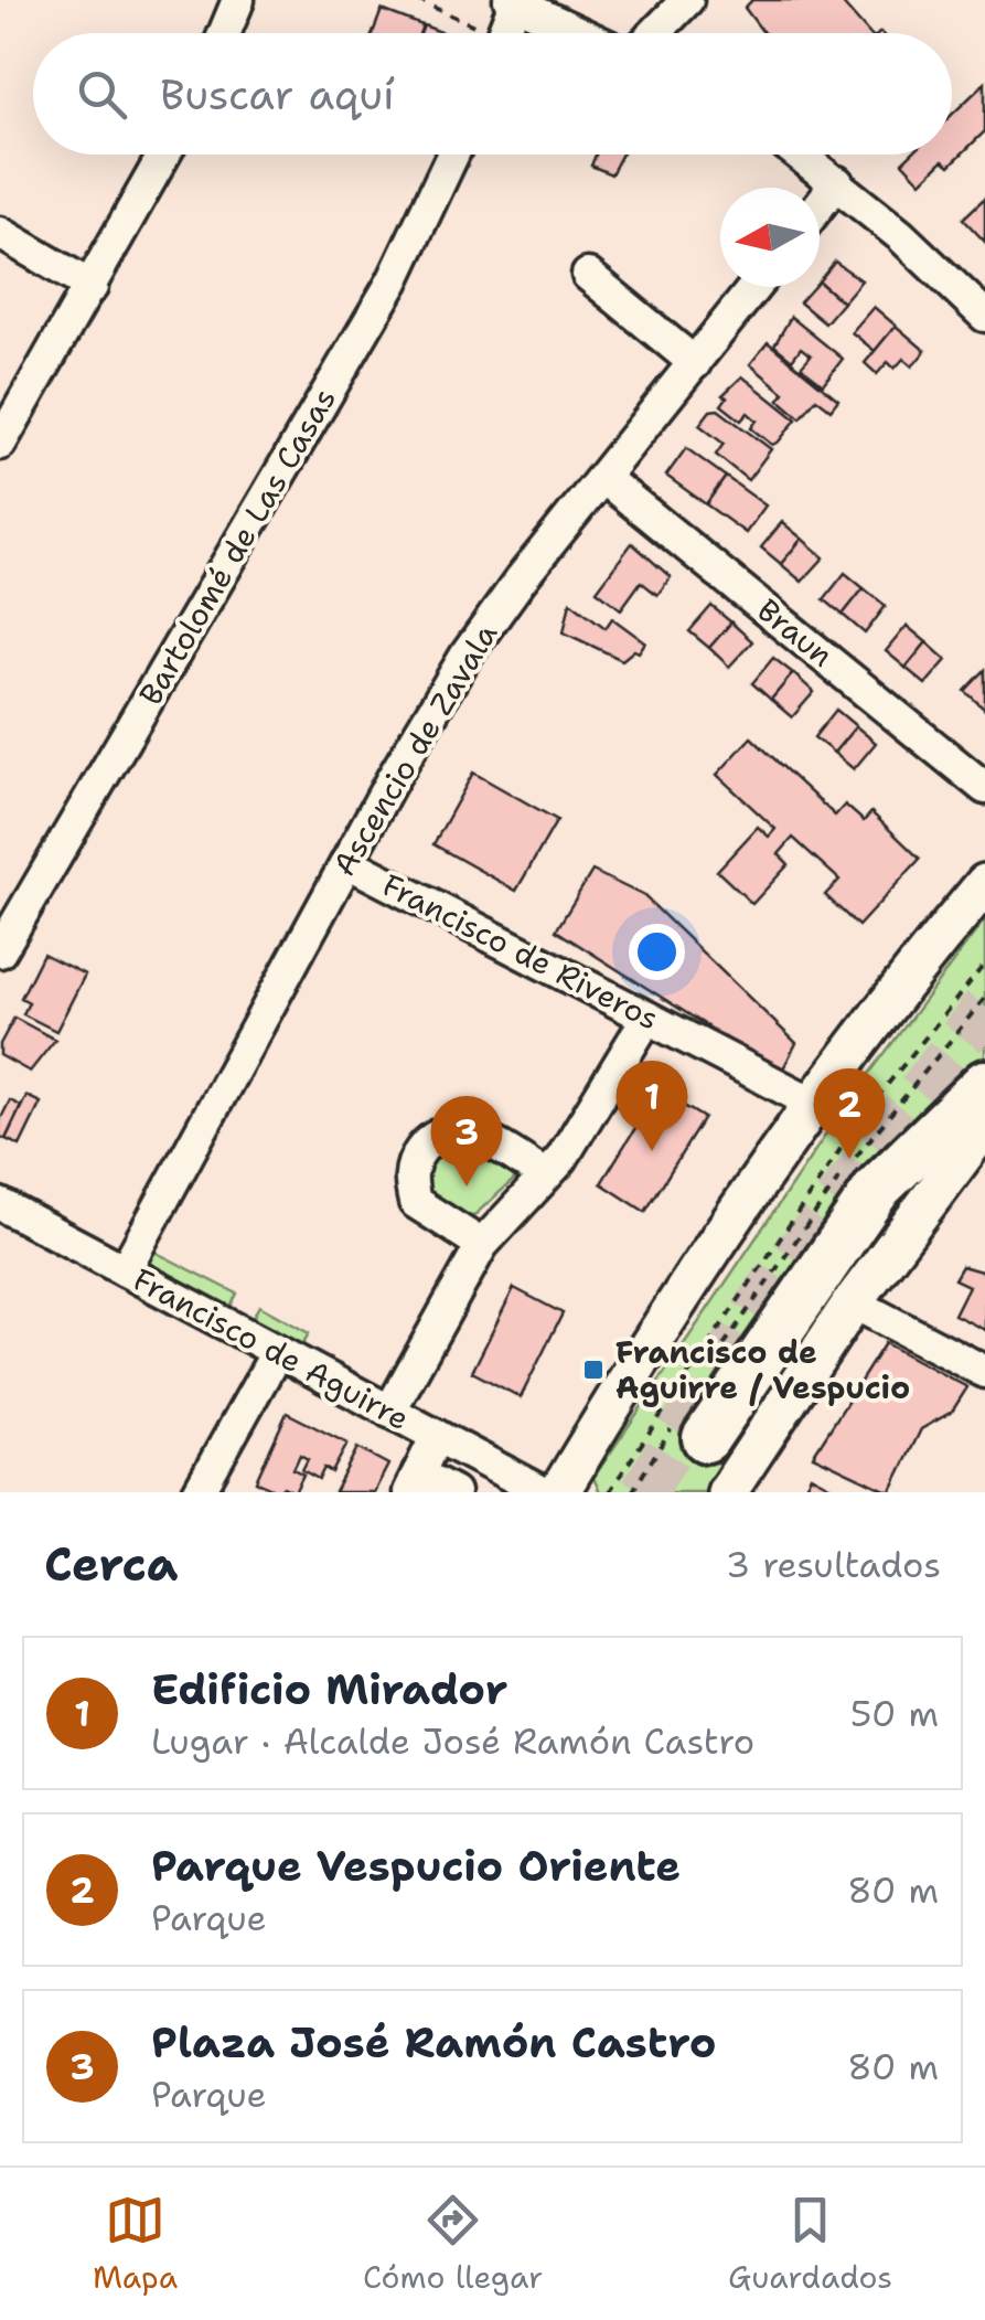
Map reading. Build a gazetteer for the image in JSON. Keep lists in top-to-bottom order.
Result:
{
  "streets": {
    "street": [
      "Bartolomé de Las Casas",
      "Braun",
      "Ascencio de Zavala",
      "Francisco de Riveros",
      "Francisco de Aguirre"
    ]
  },
  "crossings": [
    ["Braun", "Ascencio de Zavala"],
    ["Ascencio de Zavala", "Francisco de Riveros"],
    ["Ascencio de Zavala", "Francisco de Aguirre"]
  ],
  "places": {
    "transit": ["Francisco de Aguirre / Vespucio"]
  },
  "north": "left",
  "page": {
    "search": "Buscar aquí",
    "pins": ["1", "2", "3"],
    "heading": ["Cerca", "3 resultados"],
    "list": [
      {
        "mark": "1",
        "name": "Edificio Mirador",
        "note": "Lugar · Alcalde José Ramón Castro",
        "value": "50 m"
      },
      {
        "mark": "2",
        "name": "Parque Vespucio Oriente",
        "note": "Parque",
        "value": "80 m"
      },
      {
        "mark": "3",
        "name": "Plaza José Ramón Castro",
        "note": "Parque",
        "value": "80 m"
      }
    ],
    "nav": ["Mapa", "Cómo llegar", "Guardados"]
  }
}
